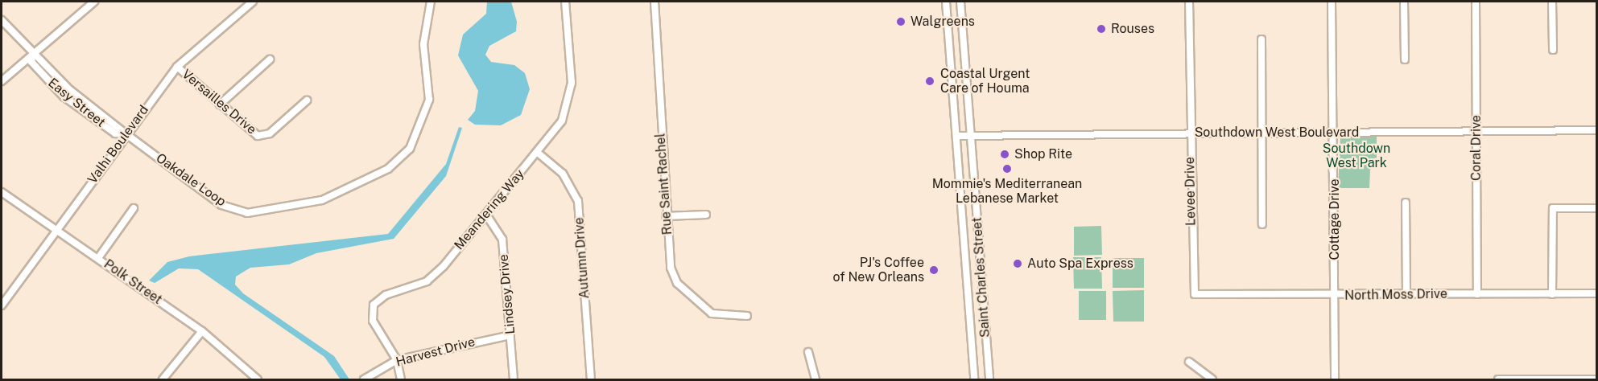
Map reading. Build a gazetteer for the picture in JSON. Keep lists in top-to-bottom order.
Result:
{
  "streets": {
    "street": [
      "Versailles Drive",
      "Easy Street",
      "Southdown West Boulevard",
      "Valhi Boulevard",
      "Coral Drive",
      "Oakdale Loop",
      "Rue Saint Rachel",
      "Levee Drive",
      "Meandering Way",
      "Cottage Drive",
      "Autumn Drive",
      "Saint Charles Street",
      "Polk Street",
      "Lindsey Drive",
      "North Moss Drive",
      "Harvest Drive"
    ]
  },
  "crossings": [
    ["Versailles Drive", "Valhi Boulevard"],
    ["Easy Street", "Valhi Boulevard"],
    ["Easy Street", "Oakdale Loop"],
    ["Southdown West Boulevard", "Coral Drive"],
    ["Southdown West Boulevard", "Levee Drive"],
    ["Southdown West Boulevard", "Cottage Drive"],
    ["Southdown West Boulevard", "Saint Charles Street"],
    ["Valhi Boulevard", "Oakdale Loop"],
    ["Valhi Boulevard", "Polk Street"],
    ["Coral Drive", "North Moss Drive"],
    ["Levee Drive", "North Moss Drive"],
    ["Meandering Way", "Autumn Drive"],
    ["Meandering Way", "Lindsey Drive"],
    ["Meandering Way", "Harvest Drive"],
    ["Cottage Drive", "North Moss Drive"],
    ["Lindsey Drive", "Harvest Drive"]
  ],
  "parks": ["Southdown West Park"],
  "places": [
    "Walgreens",
    "Rouses",
    "Coastal Urgent Care of Houma",
    "Shop Rite",
    "Mommie's Mediterranean Lebanese Market",
    "Auto Spa Express",
    "PJ's Coffee of New Orleans"
  ]
}
